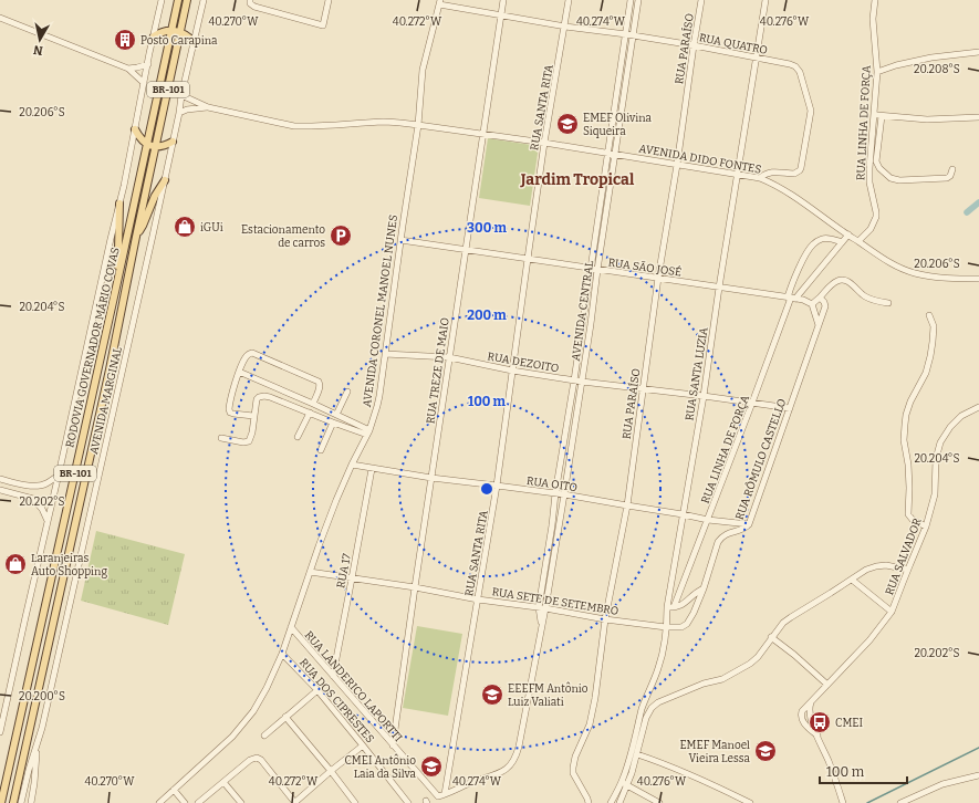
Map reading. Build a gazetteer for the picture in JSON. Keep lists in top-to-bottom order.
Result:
{
  "streets": {
    "main road": ["BR-101", "RODOVIA GOVERNADOR MÁRIO COVAS"],
    "street": [
      "RUA QUATRO",
      "RUA PARAÍSO",
      "RUA SANTA RITA",
      "RUA LINHA DE FORÇA",
      "AVENIDA DIDO FONTES",
      "RUA SÃO JOSÉ",
      "AVENIDA CORONEL MANOEL NUNES",
      "AVENIDA CENTRAL",
      "RUA DEZOITO",
      "RUA TREZE DE MAIO",
      "RUA SANTA LUZIA",
      "AVENIDA MARGINAL",
      "RUA RÔMULO CASTELLO",
      "RUA OITO",
      "RUA SALVADOR",
      "RUA 17",
      "RUA SETE DE SETEMBRO",
      "RUA LANDERICO LAPORTTI",
      "RUA DOS CIPRESTES"
    ]
  },
  "crossings": [
    ["RUA QUATRO", "RUA PARAÍSO"],
    ["RUA QUATRO", "RUA SANTA RITA"],
    ["RUA QUATRO", "AVENIDA DIDO FONTES"],
    ["RUA QUATRO", "AVENIDA CORONEL MANOEL NUNES"],
    ["RUA QUATRO", "AVENIDA CENTRAL"],
    ["RUA QUATRO", "RUA TREZE DE MAIO"],
    ["RUA QUATRO", "RUA SANTA LUZIA"],
    ["RUA PARAÍSO", "AVENIDA DIDO FONTES"],
    ["RUA PARAÍSO", "RUA SÃO JOSÉ"],
    ["RUA PARAÍSO", "RUA DEZOITO"],
    ["RUA PARAÍSO", "RUA OITO"],
    ["RUA PARAÍSO", "RUA SETE DE SETEMBRO"],
    ["RUA SANTA RITA", "AVENIDA DIDO FONTES"],
    ["RUA SANTA RITA", "RUA SÃO JOSÉ"],
    ["RUA SANTA RITA", "AVENIDA CENTRAL"],
    ["RUA SANTA RITA", "RUA DEZOITO"],
    ["RUA SANTA RITA", "RUA OITO"],
    ["RUA SANTA RITA", "RUA SETE DE SETEMBRO"],
    ["RUA SANTA RITA", "RUA LANDERICO LAPORTTI"],
    ["RUA LINHA DE FORÇA", "AVENIDA DIDO FONTES"],
    ["RUA LINHA DE FORÇA", "RUA SÃO JOSÉ"],
    ["RUA LINHA DE FORÇA", "RUA DEZOITO"],
    ["RUA LINHA DE FORÇA", "RUA OITO"],
    ["AVENIDA DIDO FONTES", "AVENIDA CORONEL MANOEL NUNES"],
    ["AVENIDA DIDO FONTES", "AVENIDA CENTRAL"],
    ["AVENIDA DIDO FONTES", "RUA TREZE DE MAIO"],
    ["AVENIDA DIDO FONTES", "RUA SANTA LUZIA"],
    ["AVENIDA DIDO FONTES", "AVENIDA MARGINAL"],
    ["RUA SÃO JOSÉ", "AVENIDA CORONEL MANOEL NUNES"],
    ["RUA SÃO JOSÉ", "AVENIDA CENTRAL"],
    ["RUA SÃO JOSÉ", "RUA TREZE DE MAIO"],
    ["RUA SÃO JOSÉ", "RUA SANTA LUZIA"],
    ["AVENIDA CORONEL MANOEL NUNES", "RUA DEZOITO"],
    ["AVENIDA CORONEL MANOEL NUNES", "RUA OITO"],
    ["AVENIDA CORONEL MANOEL NUNES", "RUA SETE DE SETEMBRO"],
    ["AVENIDA CORONEL MANOEL NUNES", "RUA LANDERICO LAPORTTI"],
    ["AVENIDA CORONEL MANOEL NUNES", "RUA DOS CIPRESTES"],
    ["AVENIDA CENTRAL", "RUA DEZOITO"],
    ["AVENIDA CENTRAL", "RUA OITO"],
    ["AVENIDA CENTRAL", "RUA SETE DE SETEMBRO"],
    ["AVENIDA CENTRAL", "RUA LANDERICO LAPORTTI"],
    ["RUA DEZOITO", "RUA TREZE DE MAIO"],
    ["RUA DEZOITO", "RUA SANTA LUZIA"],
    ["RUA DEZOITO", "RUA RÔMULO CASTELLO"],
    ["RUA TREZE DE MAIO", "RUA OITO"],
    ["RUA TREZE DE MAIO", "RUA SETE DE SETEMBRO"],
    ["RUA TREZE DE MAIO", "RUA LANDERICO LAPORTTI"],
    ["RUA SANTA LUZIA", "RUA RÔMULO CASTELLO"],
    ["RUA SANTA LUZIA", "RUA OITO"],
    ["RUA SANTA LUZIA", "RUA SETE DE SETEMBRO"],
    ["RUA RÔMULO CASTELLO", "RUA OITO"],
    ["RUA RÔMULO CASTELLO", "RUA SETE DE SETEMBRO"],
    ["RUA OITO", "RUA 17"],
    ["RUA 17", "RUA SETE DE SETEMBRO"],
    ["RUA 17", "RUA LANDERICO LAPORTTI"]
  ],
  "districts": ["Jardim Tropical"],
  "places": {
    "building": ["Posto Carapina"],
    "school or university": [
      "EMEF Olivina Siqueira",
      "EEEFM Antônio Luiz Valiati",
      "EMEF Manoel Vieira Lessa",
      "CMEI Antônio Laia da Silva"
    ],
    "shop": ["iGUi", "Laranjeiras Auto Shopping"],
    "parking": ["Estacionamento de carros"],
    "bus stop": ["CMEI"]
  },
  "scale_bar": "100 m",
  "north": "bottom",
  "coordinates": [
    "40.270°W",
    "40.272°W",
    "40.274°W",
    "40.276°W",
    "20.208°S",
    "20.206°S",
    "20.204°S",
    "20.202°S",
    "20.200°S"
  ],
  "rings": ["300 m", "200 m", "100 m"]
}
